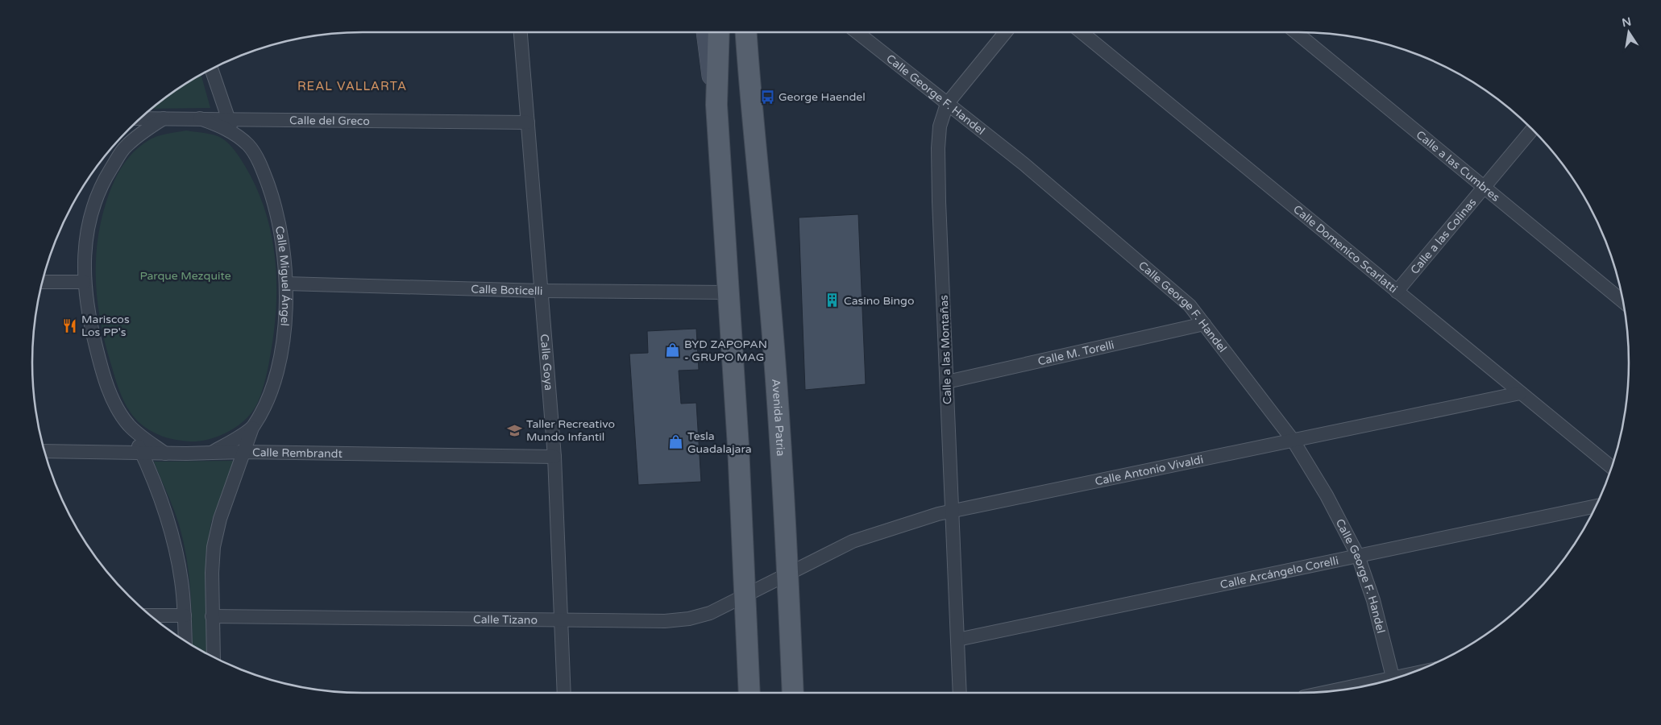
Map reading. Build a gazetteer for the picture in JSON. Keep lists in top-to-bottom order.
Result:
{
  "streets": {
    "main road": ["Avenida Patria"],
    "street": [
      "Calle George F. Handel",
      "Calle del Greco",
      "Calle a las Cumbres",
      "Calle a las Colinas",
      "Calle Domenico Scarlatti",
      "Calle Miguel Ángel",
      "Calle Boticelli",
      "Calle a las Montañas",
      "Calle M. Torelli",
      "Calle Goya",
      "Calle Rembrandt",
      "Calle Antonio Vivaldi",
      "Calle Arcángelo Corelli",
      "Calle Tizano"
    ]
  },
  "crossings": [
    ["Calle George F. Handel", "Calle a las Montañas"],
    ["Calle George F. Handel", "Calle M. Torelli"],
    ["Calle George F. Handel", "Calle Antonio Vivaldi"],
    ["Calle George F. Handel", "Calle Arcángelo Corelli"],
    ["Calle del Greco", "Calle Miguel Ángel"],
    ["Calle del Greco", "Calle Goya"],
    ["Calle a las Cumbres", "Calle a las Colinas"],
    ["Calle a las Colinas", "Calle Domenico Scarlatti"],
    ["Calle Domenico Scarlatti", "Calle Antonio Vivaldi"],
    ["Calle Miguel Ángel", "Calle Boticelli"],
    ["Calle Miguel Ángel", "Calle Rembrandt"],
    ["Calle Miguel Ángel", "Calle Tizano"],
    ["Calle Boticelli", "Calle Goya"],
    ["Calle a las Montañas", "Calle M. Torelli"],
    ["Calle a las Montañas", "Calle Antonio Vivaldi"],
    ["Calle a las Montañas", "Calle Arcángelo Corelli"],
    ["Calle Goya", "Calle Rembrandt"],
    ["Calle Goya", "Calle Tizano"],
    ["Avenida Patria", "Calle Antonio Vivaldi"],
    ["Avenida Patria", "Calle Tizano"],
    ["Calle Antonio Vivaldi", "Calle Tizano"]
  ],
  "districts": ["REAL VALLARTA"],
  "parks": ["Parque Mezquite"],
  "places": {
    "bus stop": ["George Haendel"],
    "building": ["Casino Bingo"],
    "restaurant": ["Mariscos Los PP's"],
    "shop": ["BYD ZAPOPAN - GRUPO MAG", "Tesla Guadalajara"],
    "school or university": ["Taller Recreativo Mundo Infantil"]
  },
  "north": "top"
}
